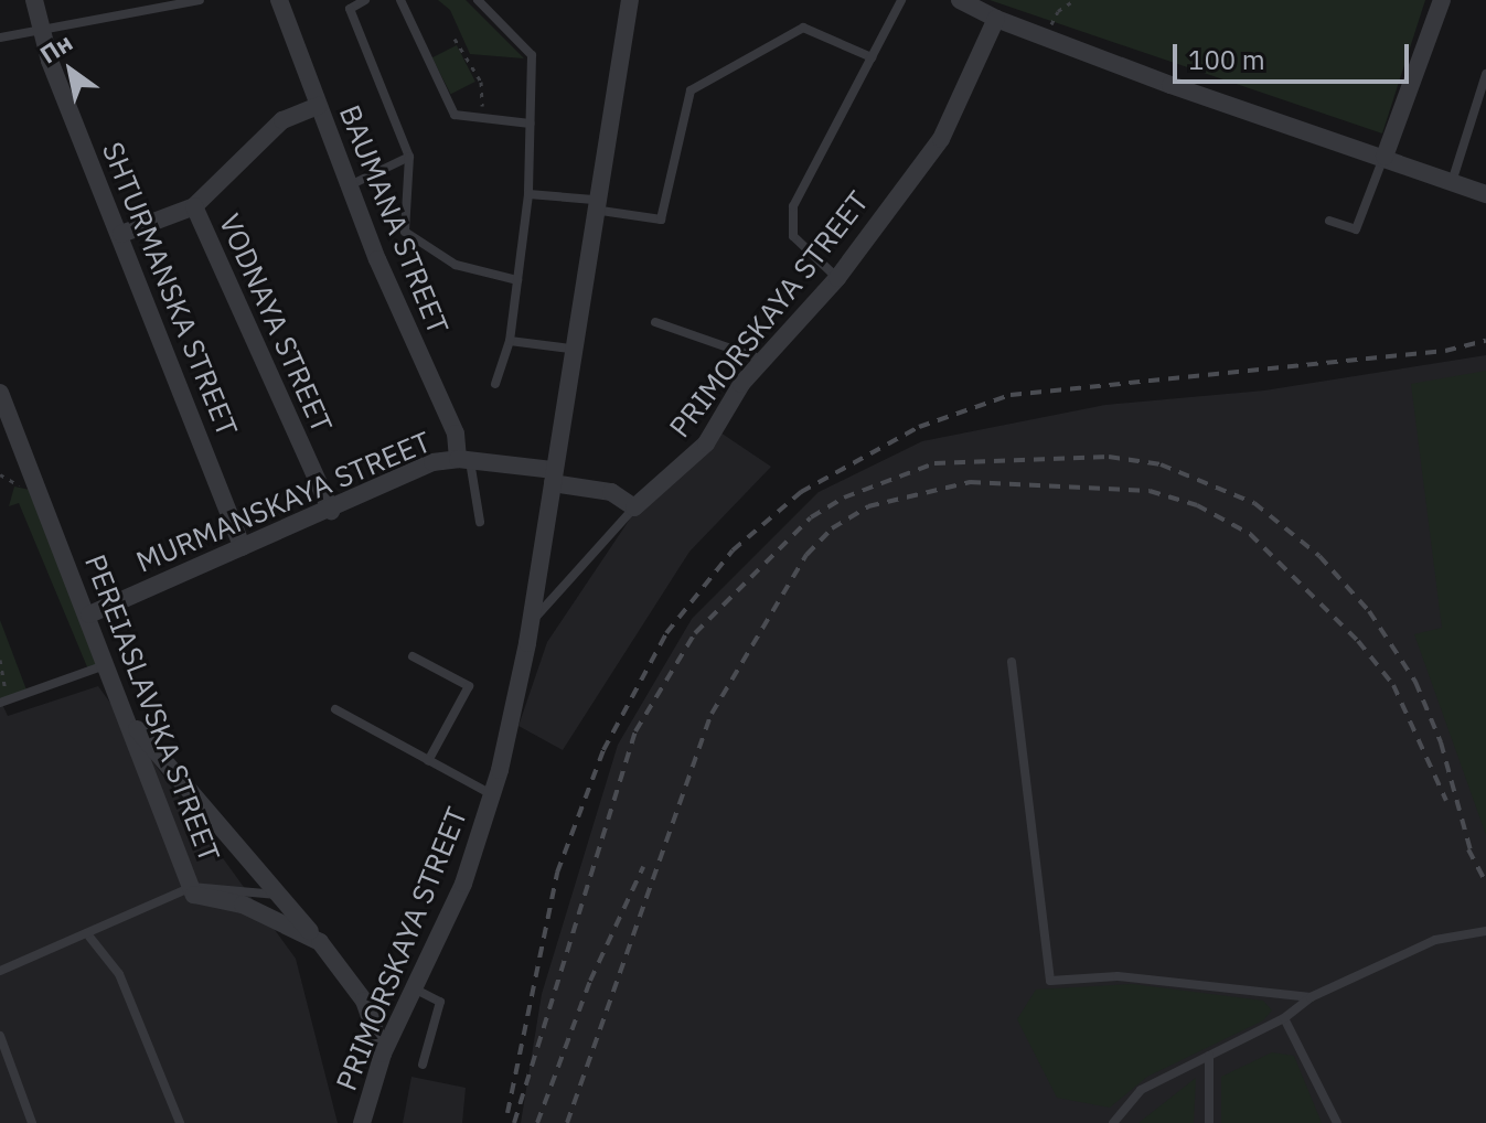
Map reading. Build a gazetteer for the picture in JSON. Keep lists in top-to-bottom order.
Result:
{
  "streets": {
    "street": [
      "BAUMANA STREET",
      "SHTURMANSKA STREET",
      "PRIMORSKAYA STREET",
      "VODNAYA STREET",
      "MURMANSKAYA STREET",
      "PEREIASLAVSKA STREET"
    ]
  },
  "crossings": [
    ["BAUMANA STREET", "VODNAYA STREET"],
    ["BAUMANA STREET", "MURMANSKAYA STREET"],
    ["SHTURMANSKA STREET", "VODNAYA STREET"],
    ["SHTURMANSKA STREET", "MURMANSKAYA STREET"],
    ["PRIMORSKAYA STREET", "MURMANSKAYA STREET"],
    ["PRIMORSKAYA STREET", "PEREIASLAVSKA STREET"],
    ["VODNAYA STREET", "MURMANSKAYA STREET"],
    ["MURMANSKAYA STREET", "PEREIASLAVSKA STREET"]
  ],
  "scale_bar": "100 m",
  "north": "top left"
}
